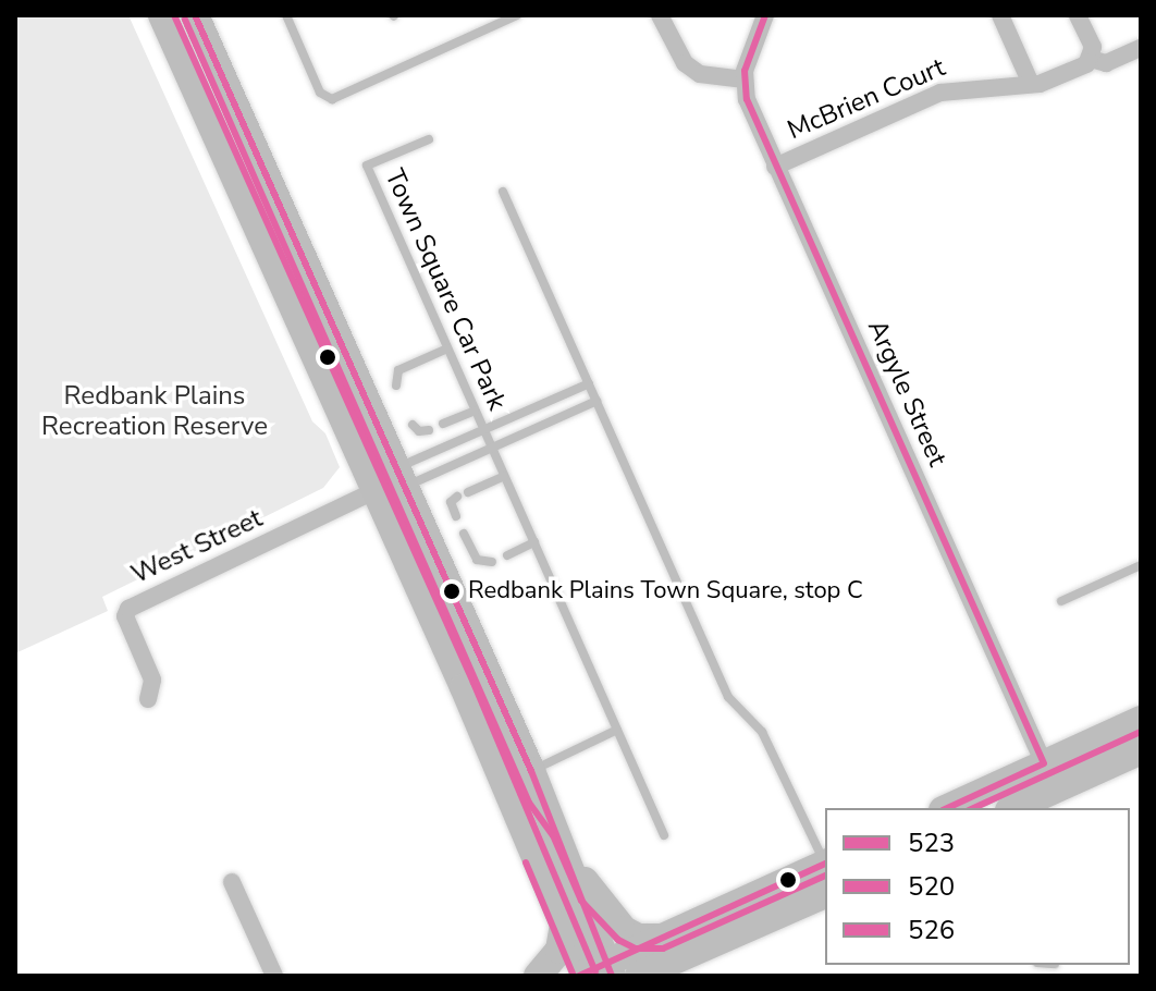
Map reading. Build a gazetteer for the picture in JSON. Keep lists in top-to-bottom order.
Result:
{
  "streets": {
    "street": ["McBrien Court", "Argyle Street", "West Street"],
    "lane": ["Town Square Car Park"]
  },
  "crossings": [
    ["McBrien Court", "Argyle Street"],
    ["Town Square Car Park", "West Street"]
  ],
  "parks": ["Redbank Plains Recreation Reserve"],
  "places": ["Redbank Plains Town Square, stop C"],
  "lines": ["transit line 523", "transit line 526", "transit line 520"],
  "legend": ["523", "520", "526"]
}
